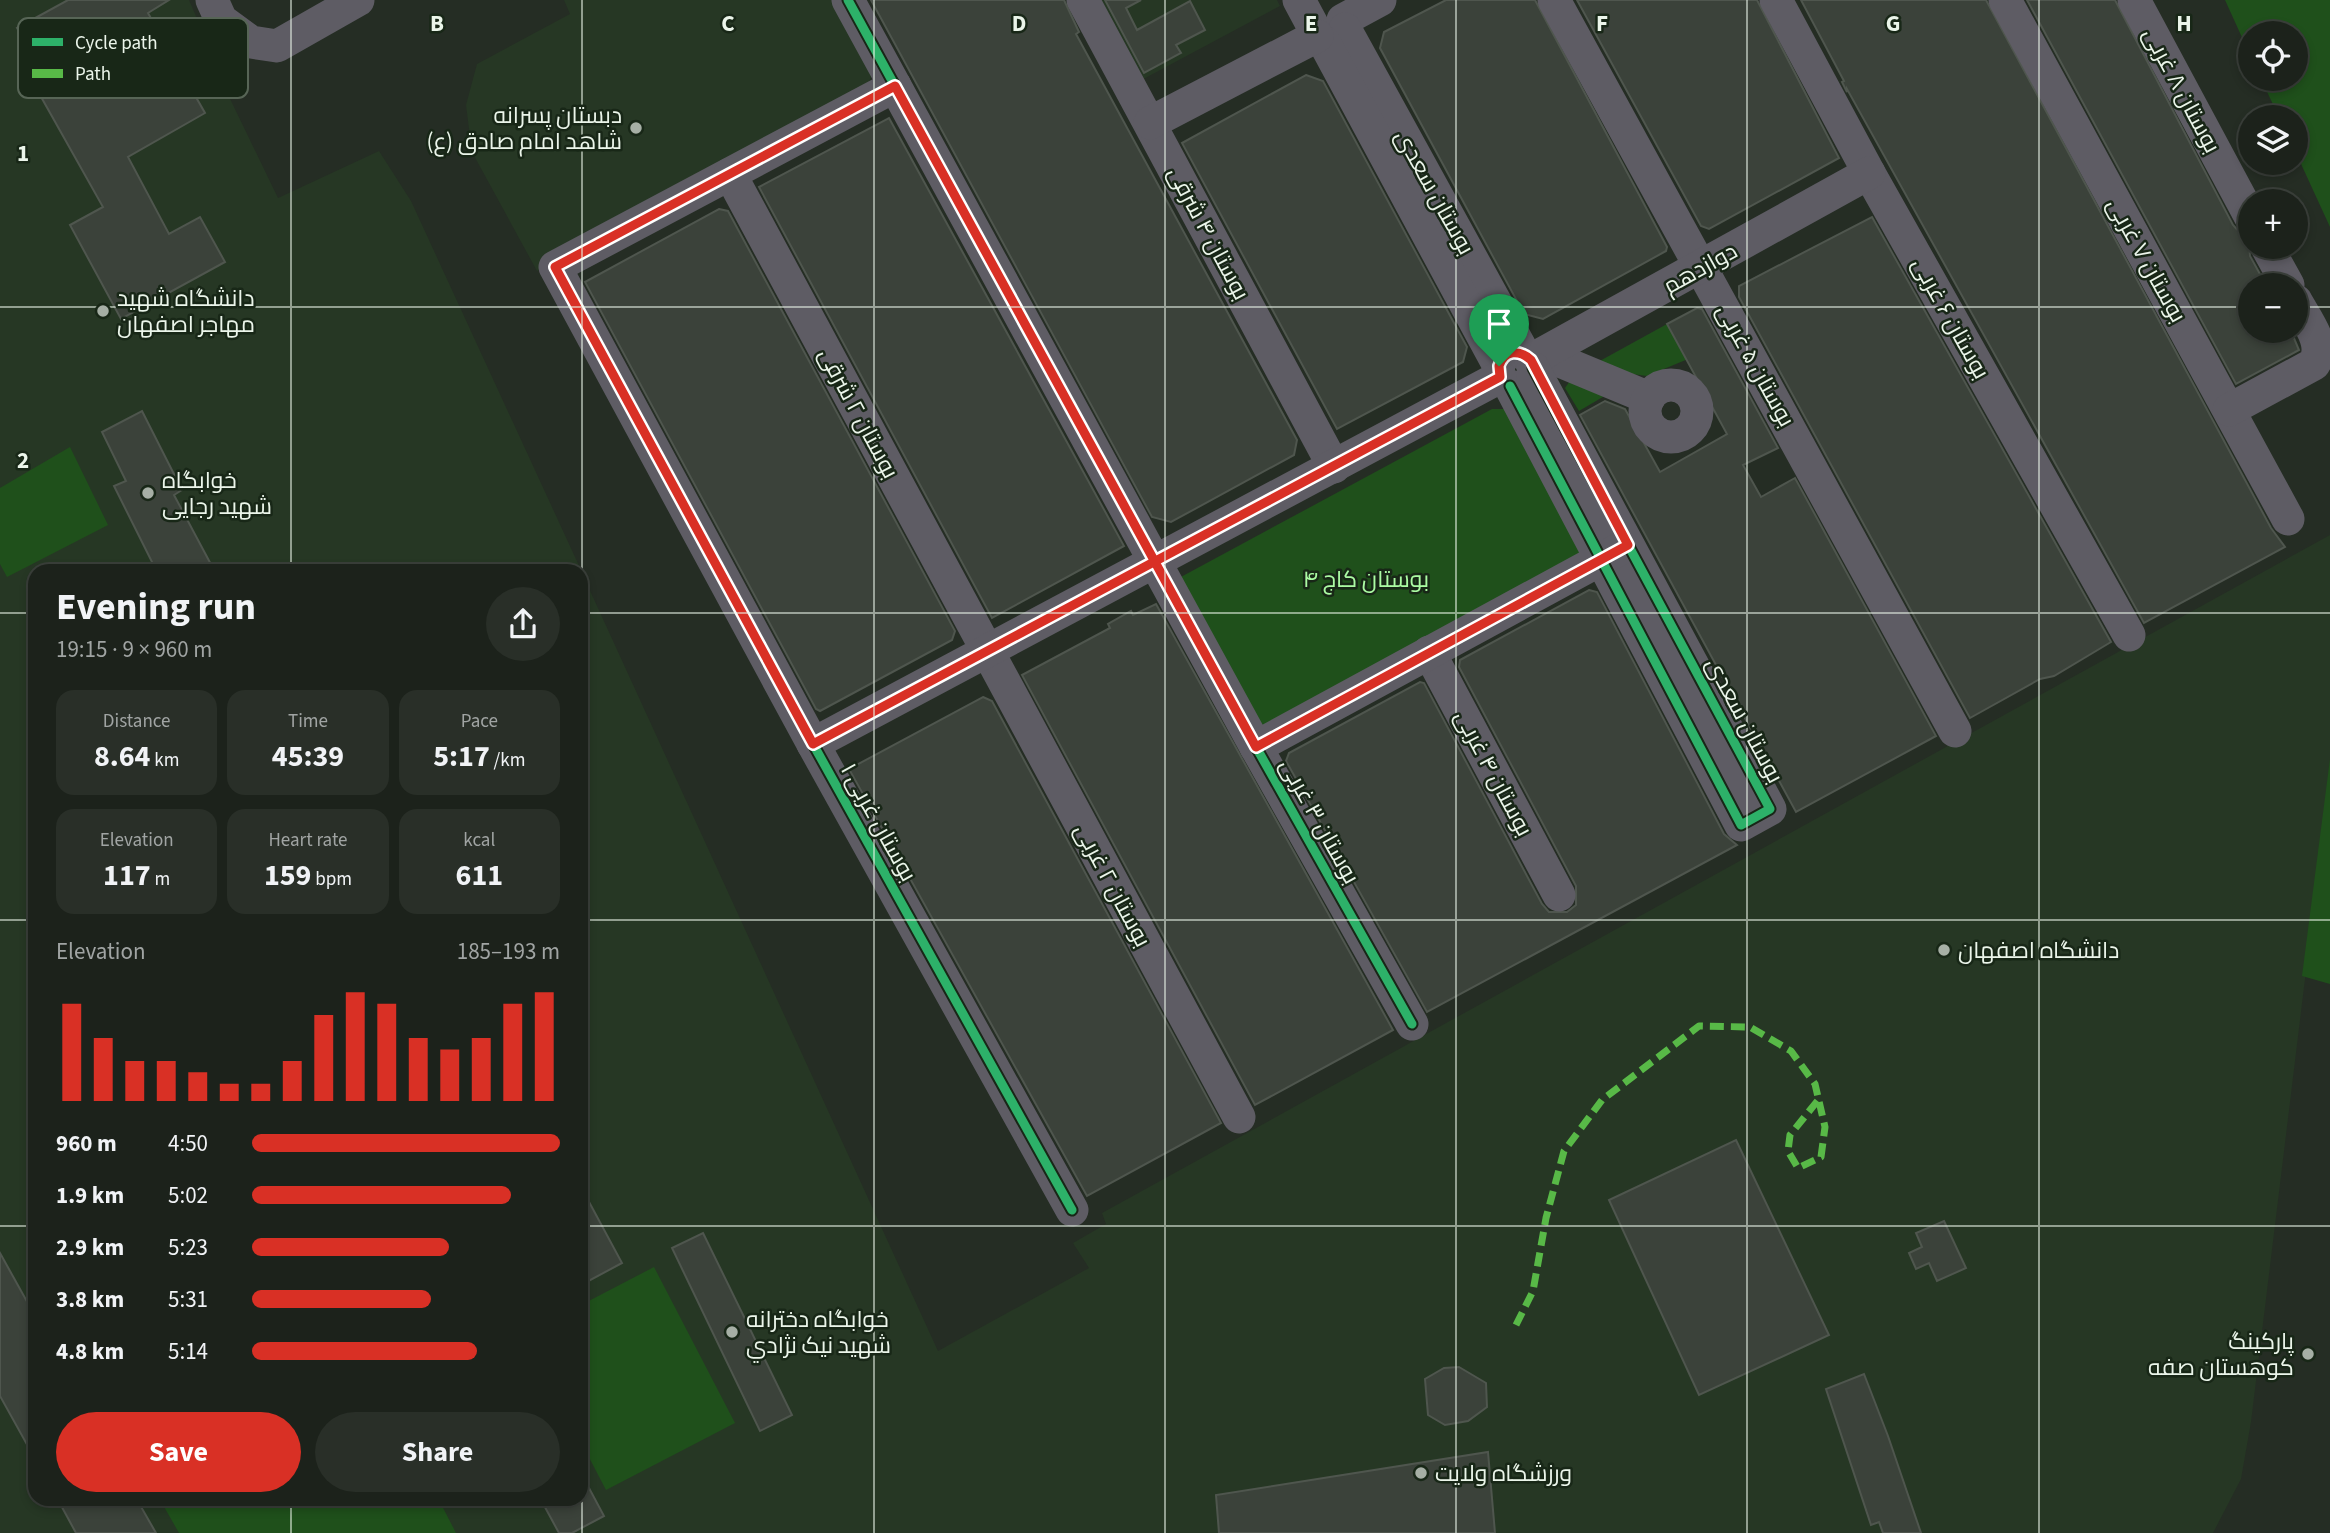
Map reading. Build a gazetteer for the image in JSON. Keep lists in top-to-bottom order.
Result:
{
  "streets": {
    "street": [
      "بوستان ۸ غربی",
      "بوستان سعدی",
      "بوستان ۴ شرقی",
      "بوستان ۷ غربی",
      "دوازدهم",
      "بوستان ۶ غربی",
      "بوستان ۵ غربی",
      "بوستان ۲ شرقی",
      "بوستان ۴ غربی",
      "بوستان ۳ غربی",
      "بوستان غربی ۱",
      "بوستان ۲ غربی"
    ]
  },
  "crossings": [
    ["بوستان سعدی", "دوازدهم"],
    ["بوستان ۴ شرقی", "دوازدهم"],
    ["دوازدهم", "بوستان ۶ غربی"],
    ["دوازدهم", "بوستان ۵ غربی"],
    ["دوازدهم", "بوستان ۲ شرقی"],
    ["دوازدهم", "بوستان ۳ غربی"],
    ["دوازدهم", "بوستان غربی ۱"],
    ["دوازدهم", "بوستان ۲ غربی"],
    ["بوستان ۲ شرقی", "بوستان غربی ۱"],
    ["بوستان ۲ شرقی", "بوستان ۲ غربی"]
  ],
  "parks": ["بوستان کاج ۴"],
  "places": [
    "دبستان پسرانه شاهد امام صادق (ع)",
    "دانشگاه شهید مهاجر اصفهان",
    "خوابگاه شهید رجایی",
    "دانشگاه اصفهان",
    "خوابگاه دخترانه شهيد نيک نژادي",
    "پارکینگ کوهستان صفه",
    "ورزشگاه ولایت"
  ],
  "legend": ["Cycle path", "Path"],
  "page": {
    "map_buttons": ["+", "−"],
    "heading": ["Evening run", "19:15 · 9 × 960 m"],
    "stats": [
      ["Distance", "8.64 km"],
      ["Time", "45:39"],
      ["Pace", "5:17 /km"],
      ["Elevation", "117 m"],
      ["Heart rate", "159 bpm"],
      ["kcal", "611"]
    ],
    "chart": ["Elevation", "185–193 m"],
    "list": [
      {
        "name": "960 m",
        "note": "4:50"
      },
      {
        "name": "1.9 km",
        "note": "5:02"
      },
      {
        "name": "2.9 km",
        "note": "5:23"
      },
      {
        "name": "3.8 km",
        "note": "5:31"
      },
      {
        "name": "4.8 km",
        "note": "5:14"
      }
    ],
    "buttons": ["Save", "Share"]
  },
  "grid": {
    "columns": [
      "B",
      "C",
      "D",
      "E",
      "F",
      "G",
      "H"
    ],
    "rows": ["1", "2"]
  }
}
